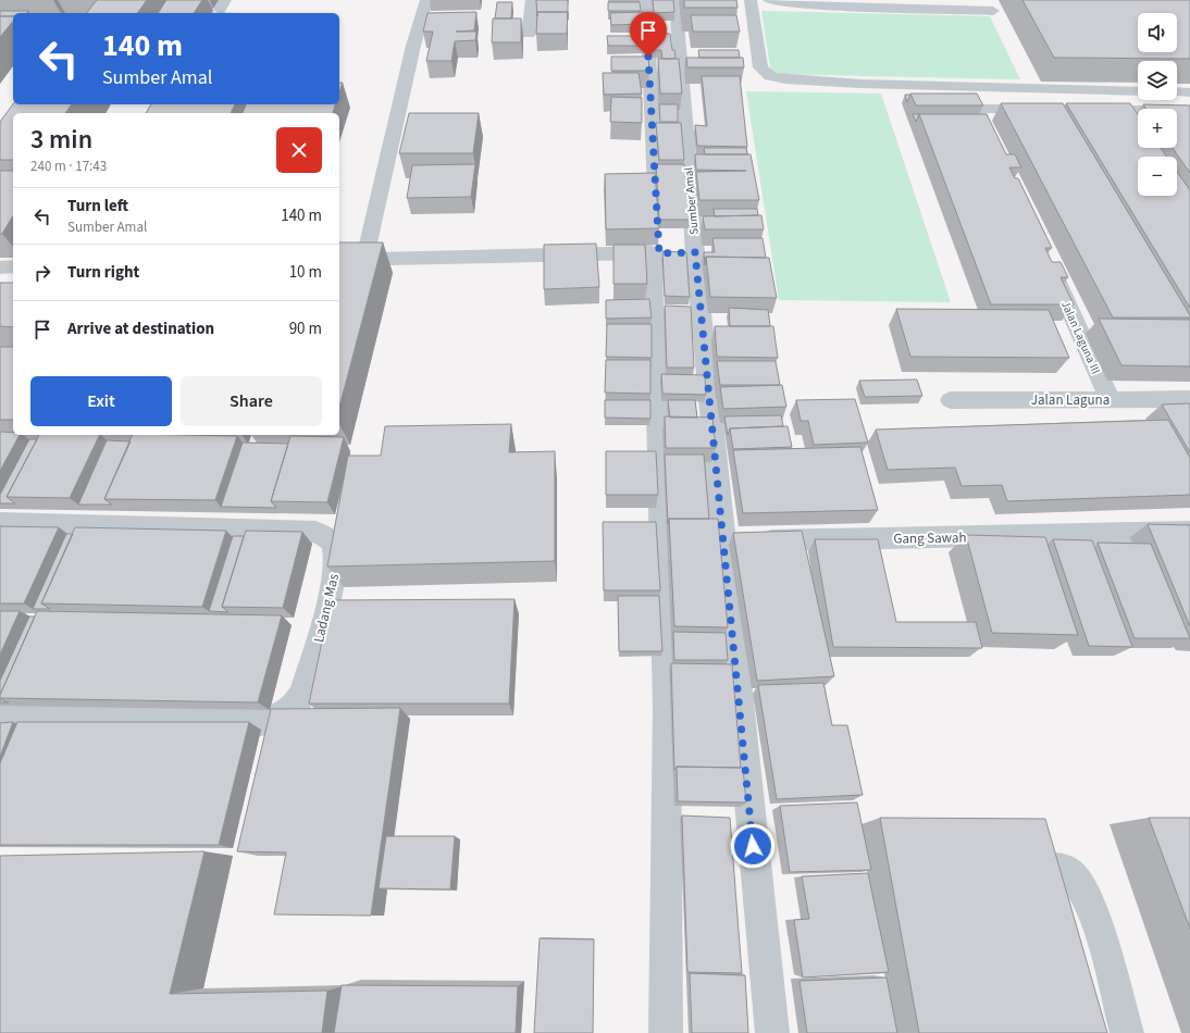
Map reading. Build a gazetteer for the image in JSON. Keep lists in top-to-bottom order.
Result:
{
  "streets": {
    "street": [
      "Sumber Amal",
      "Jalan Laguna III",
      "Jalan Laguna",
      "Gang Sawah",
      "Ladang Mas"
    ]
  },
  "crossings": [
    ["Jalan Laguna III", "Jalan Laguna"]
  ],
  "page": {
    "map_buttons": ["+", "−"],
    "turn": ["140 m", "Sumber Amal"],
    "heading": ["3 min", "240 m · 17:43"],
    "list": [
      {
        "name": "Turn left",
        "note": "Sumber Amal",
        "value": "140 m"
      },
      {
        "name": "Turn right",
        "value": "10 m"
      },
      {
        "name": "Arrive at destination",
        "value": "90 m"
      }
    ],
    "buttons": ["Exit", "Share"]
  }
}
